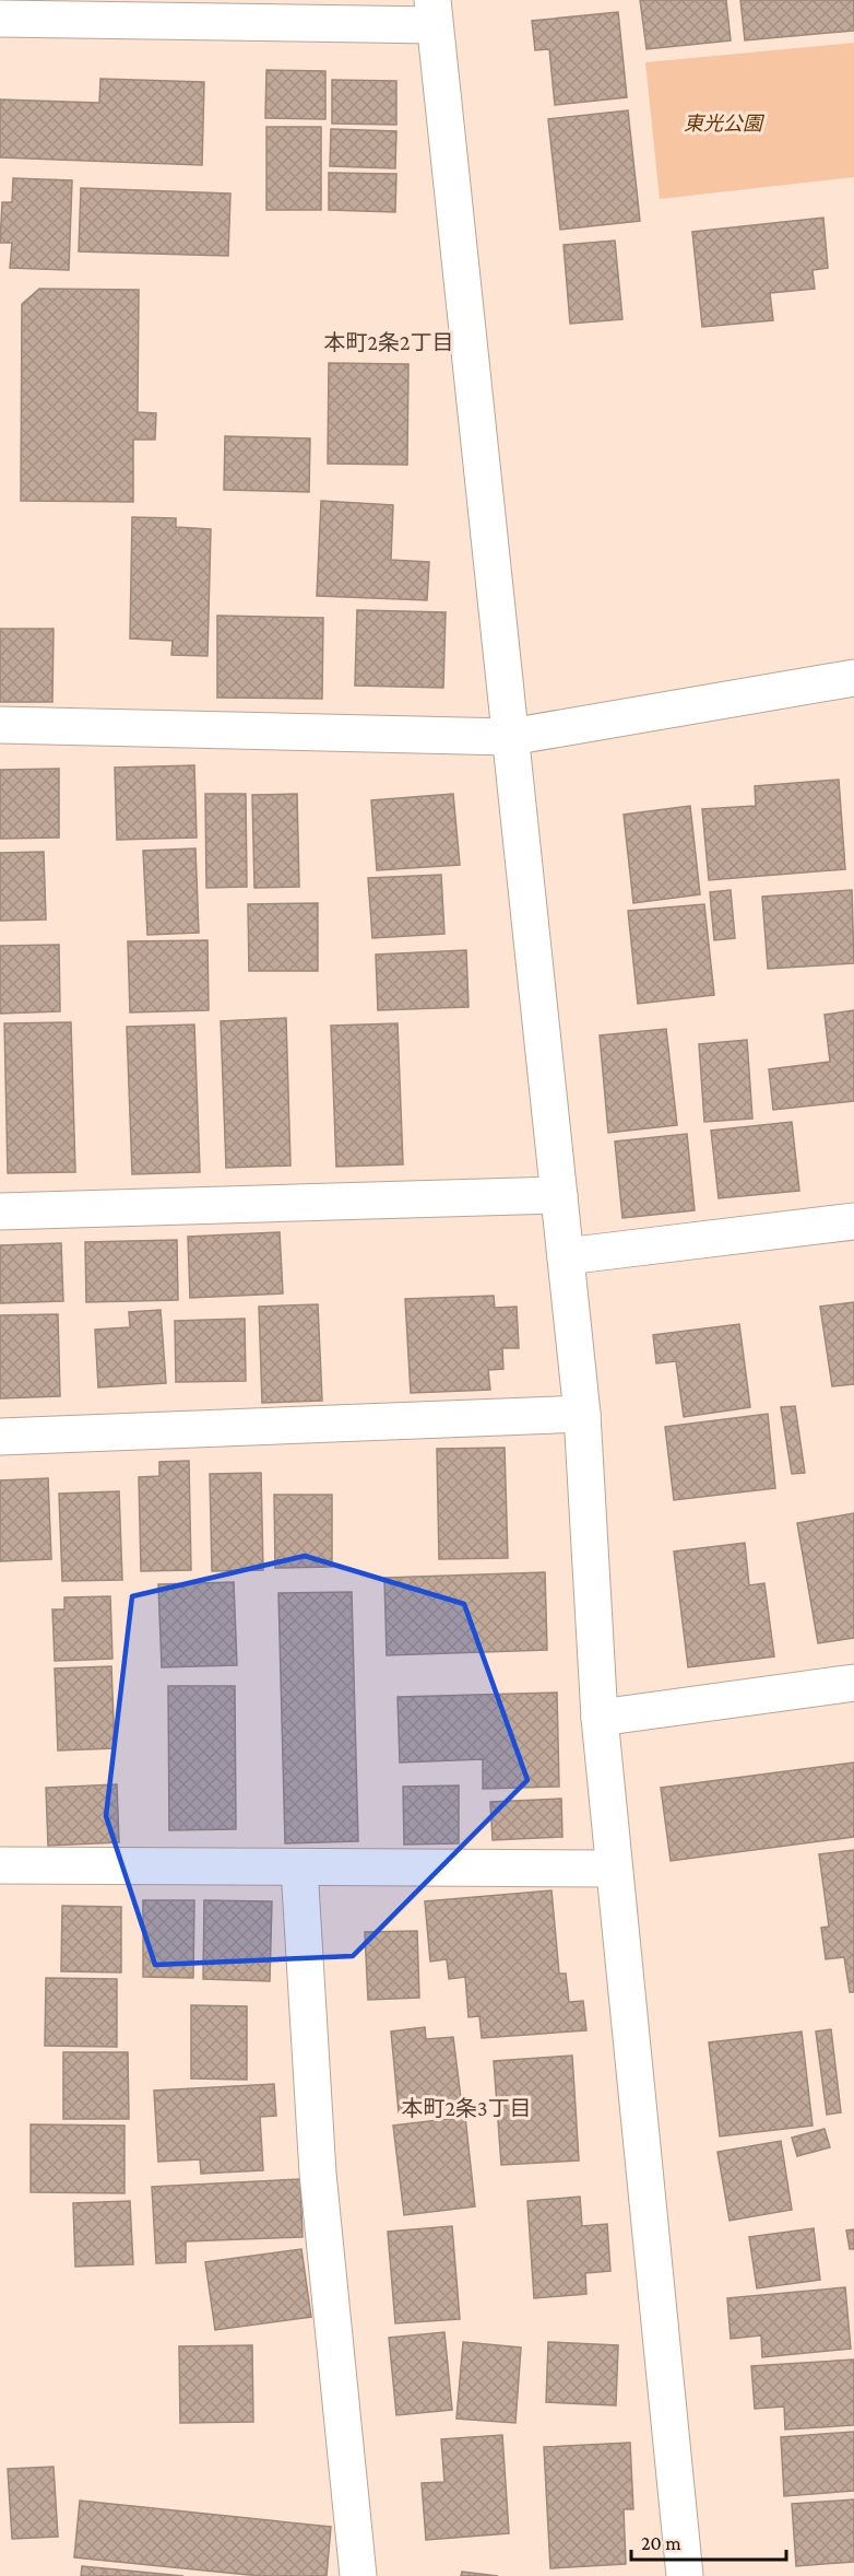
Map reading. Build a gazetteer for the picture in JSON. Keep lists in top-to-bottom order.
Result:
{
  "districts": ["本町2条2丁目", "本町2条3丁目"],
  "parks": ["東光公園"],
  "scale_bar": "20 m"
}
